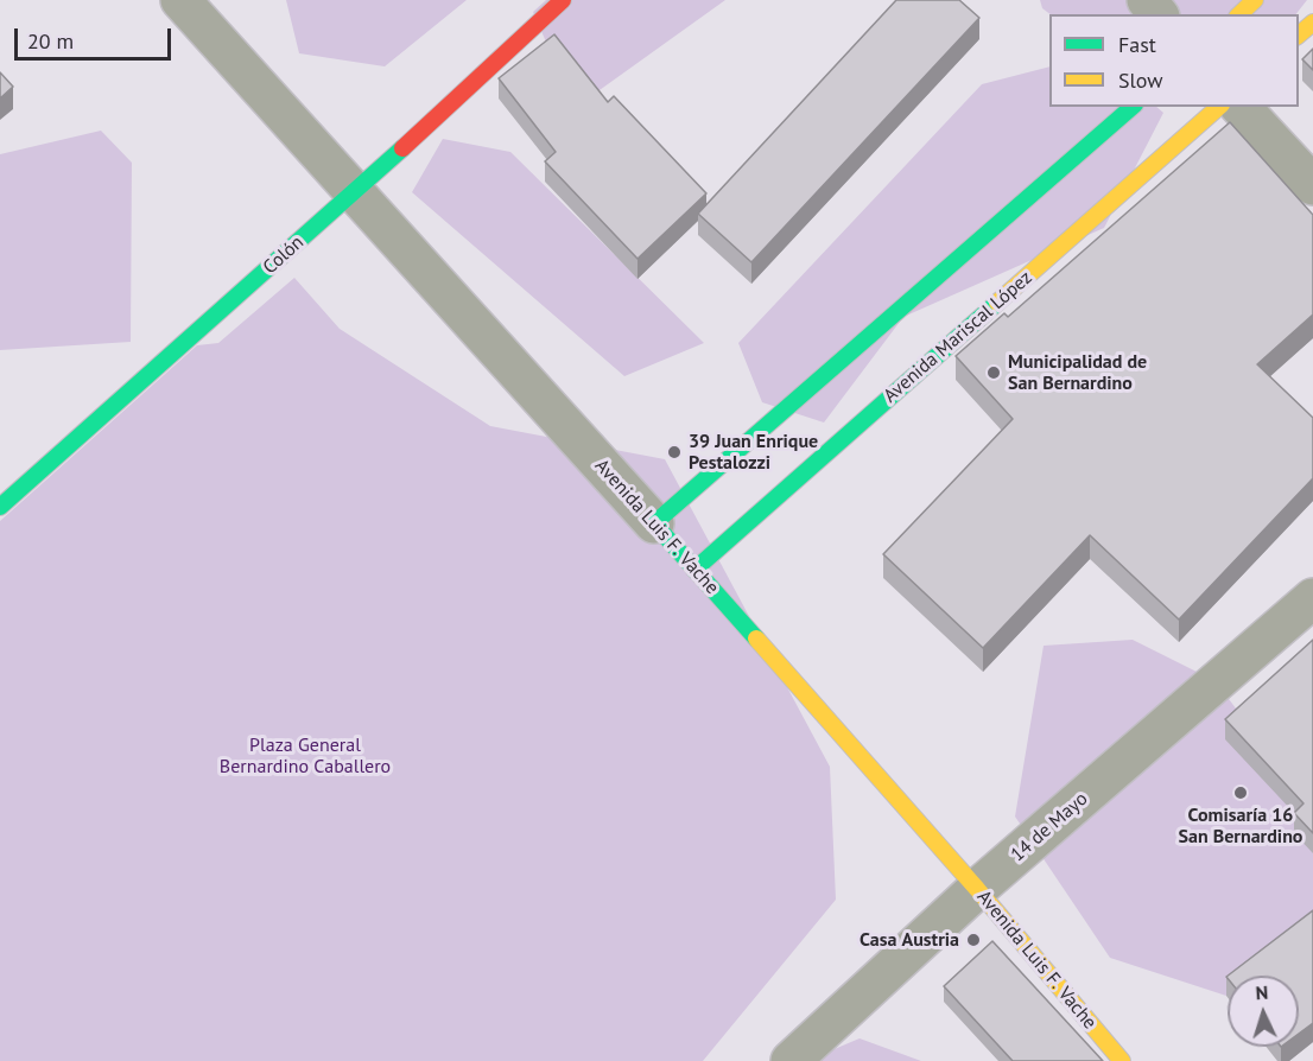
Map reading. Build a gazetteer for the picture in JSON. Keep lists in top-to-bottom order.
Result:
{
  "streets": {
    "street": [
      "Colón",
      "Avenida Mariscal López",
      "Avenida Luis F. Vache",
      "14 de Mayo"
    ]
  },
  "crossings": [
    ["Colón", "Avenida Luis F. Vache"],
    ["Avenida Mariscal López", "Avenida Luis F. Vache"],
    ["Avenida Luis F. Vache", "14 de Mayo"]
  ],
  "parks": ["Plaza General Bernardino Caballero"],
  "places": [
    "Municipalidad de San Bernardino",
    "39 Juan Enrique Pestalozzi",
    "Comisaría 16 San Bernardino",
    "Casa Austria"
  ],
  "legend": ["Fast", "Slow"],
  "scale_bar": "20 m",
  "north": "top"
}
